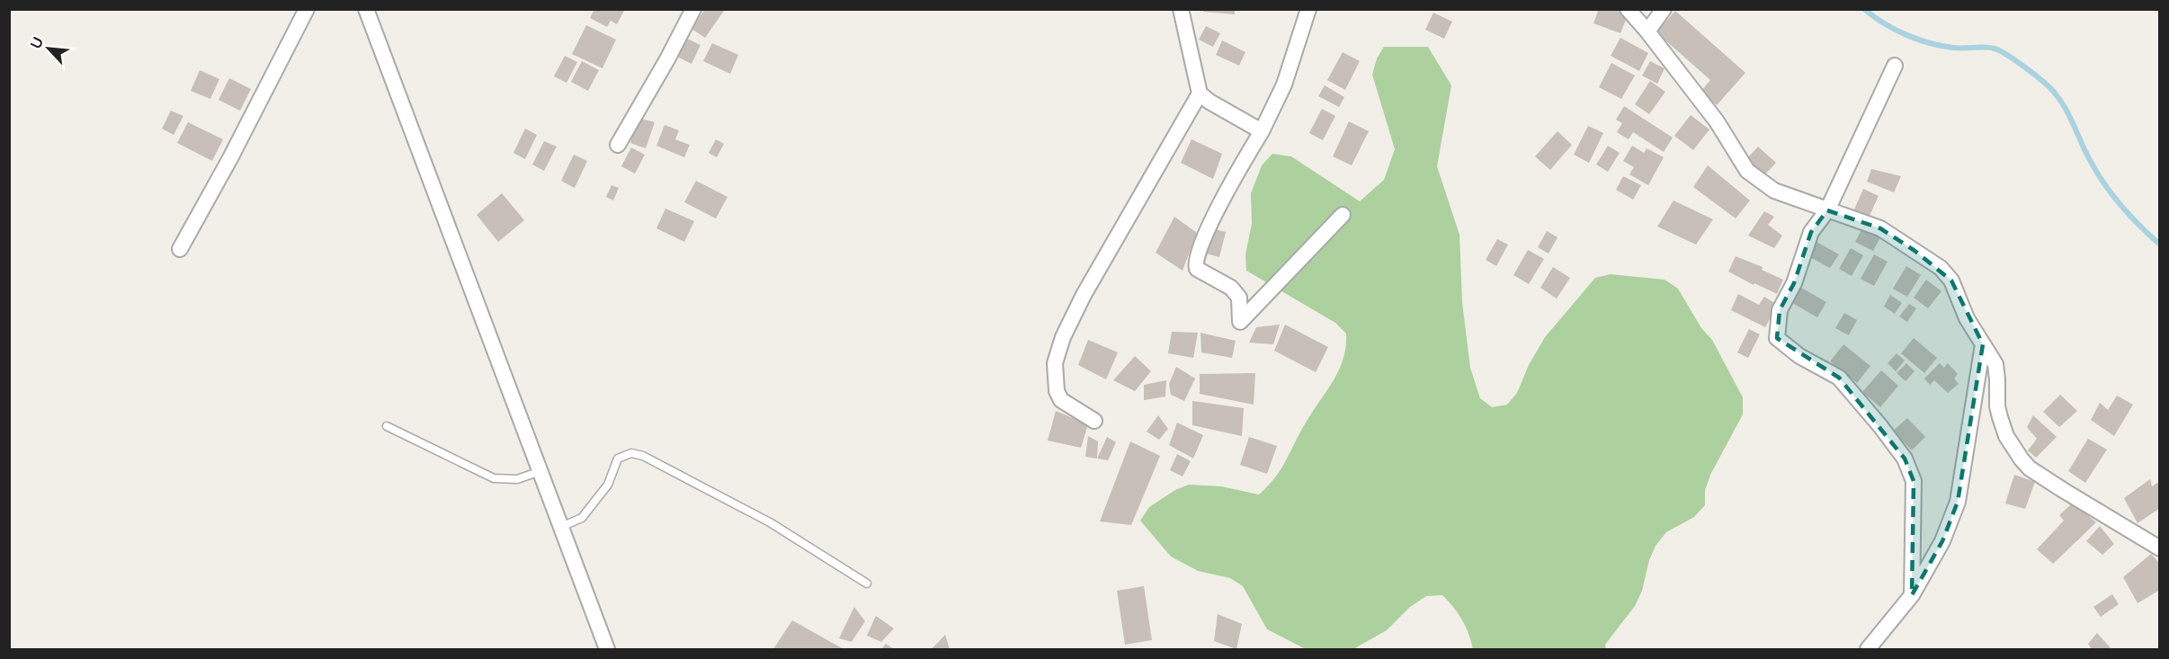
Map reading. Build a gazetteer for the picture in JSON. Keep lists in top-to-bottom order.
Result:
{
  "north": "top left"
}
